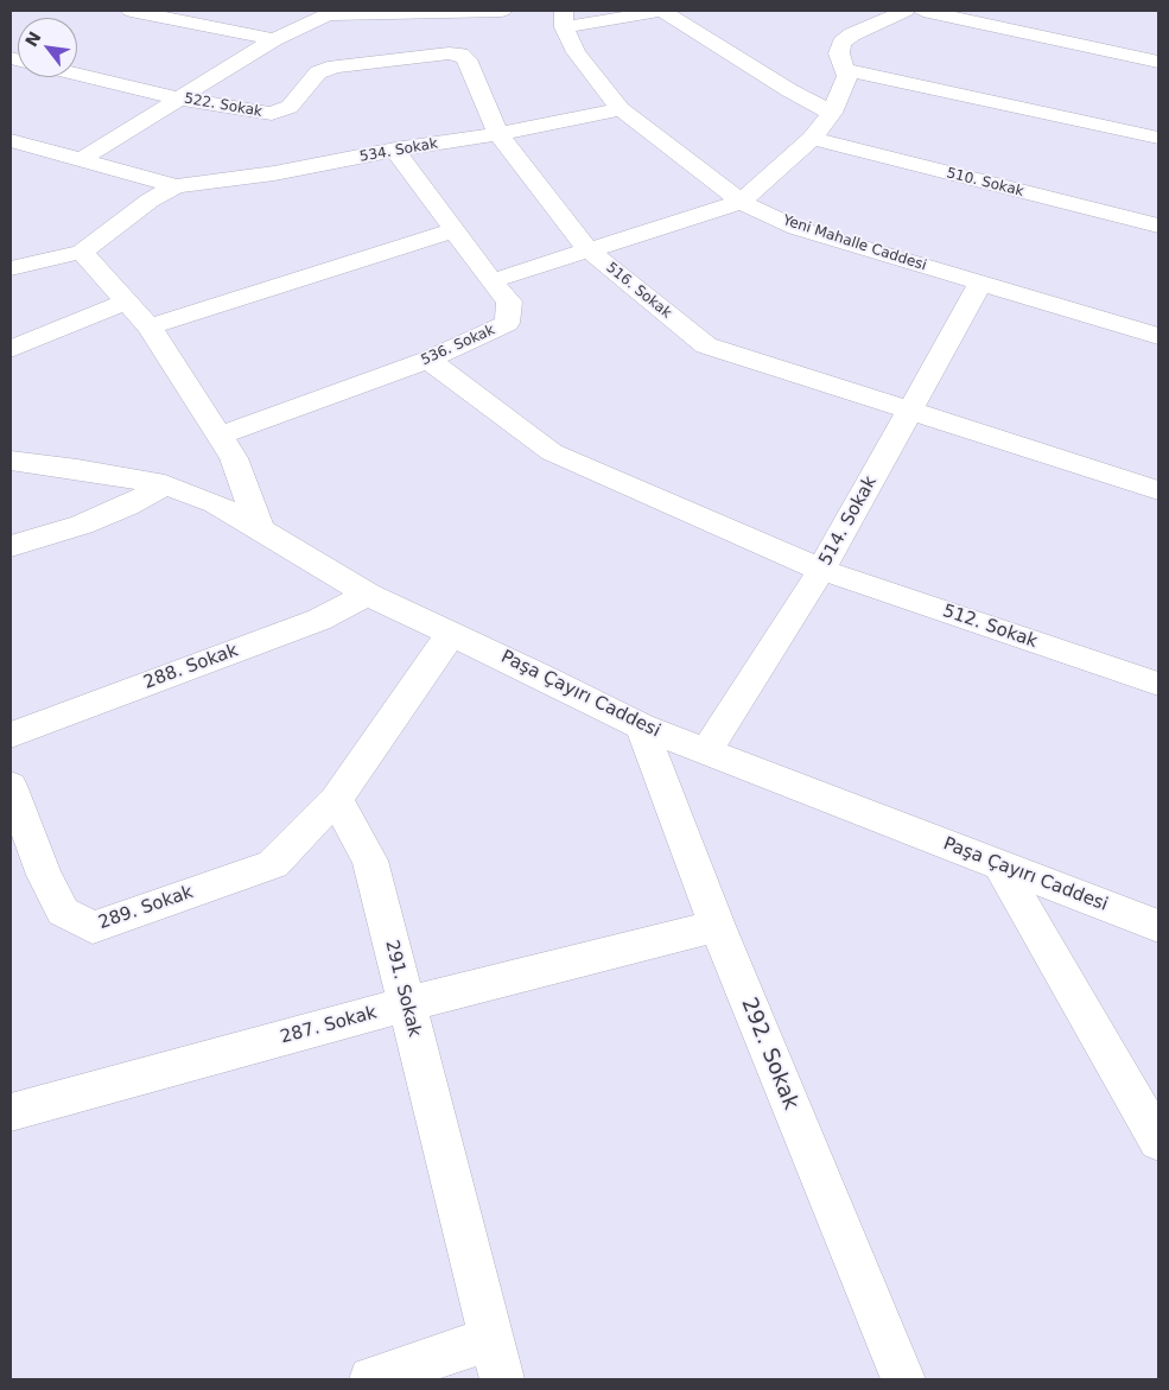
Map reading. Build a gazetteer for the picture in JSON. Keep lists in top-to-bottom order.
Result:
{
  "streets": {
    "street": [
      "522. Sokak",
      "534. Sokak",
      "510. Sokak",
      "Yeni Mahalle Caddesi",
      "516. Sokak",
      "536. Sokak",
      "514. Sokak",
      "512. Sokak",
      "288. Sokak",
      "Paşa Çayırı Caddesi",
      "289. Sokak",
      "291. Sokak",
      "287. Sokak",
      "292. Sokak"
    ]
  },
  "crossings": [
    ["522. Sokak", "516. Sokak"],
    ["534. Sokak", "Yeni Mahalle Caddesi"],
    ["534. Sokak", "516. Sokak"],
    ["Yeni Mahalle Caddesi", "514. Sokak"],
    ["516. Sokak", "514. Sokak"],
    ["536. Sokak", "512. Sokak"],
    ["514. Sokak", "512. Sokak"],
    ["514. Sokak", "Paşa Çayırı Caddesi"],
    ["288. Sokak", "Paşa Çayırı Caddesi"],
    ["Paşa Çayırı Caddesi", "292. Sokak"],
    ["289. Sokak", "291. Sokak"],
    ["291. Sokak", "287. Sokak"],
    ["287. Sokak", "292. Sokak"]
  ],
  "north": "top left"
}
